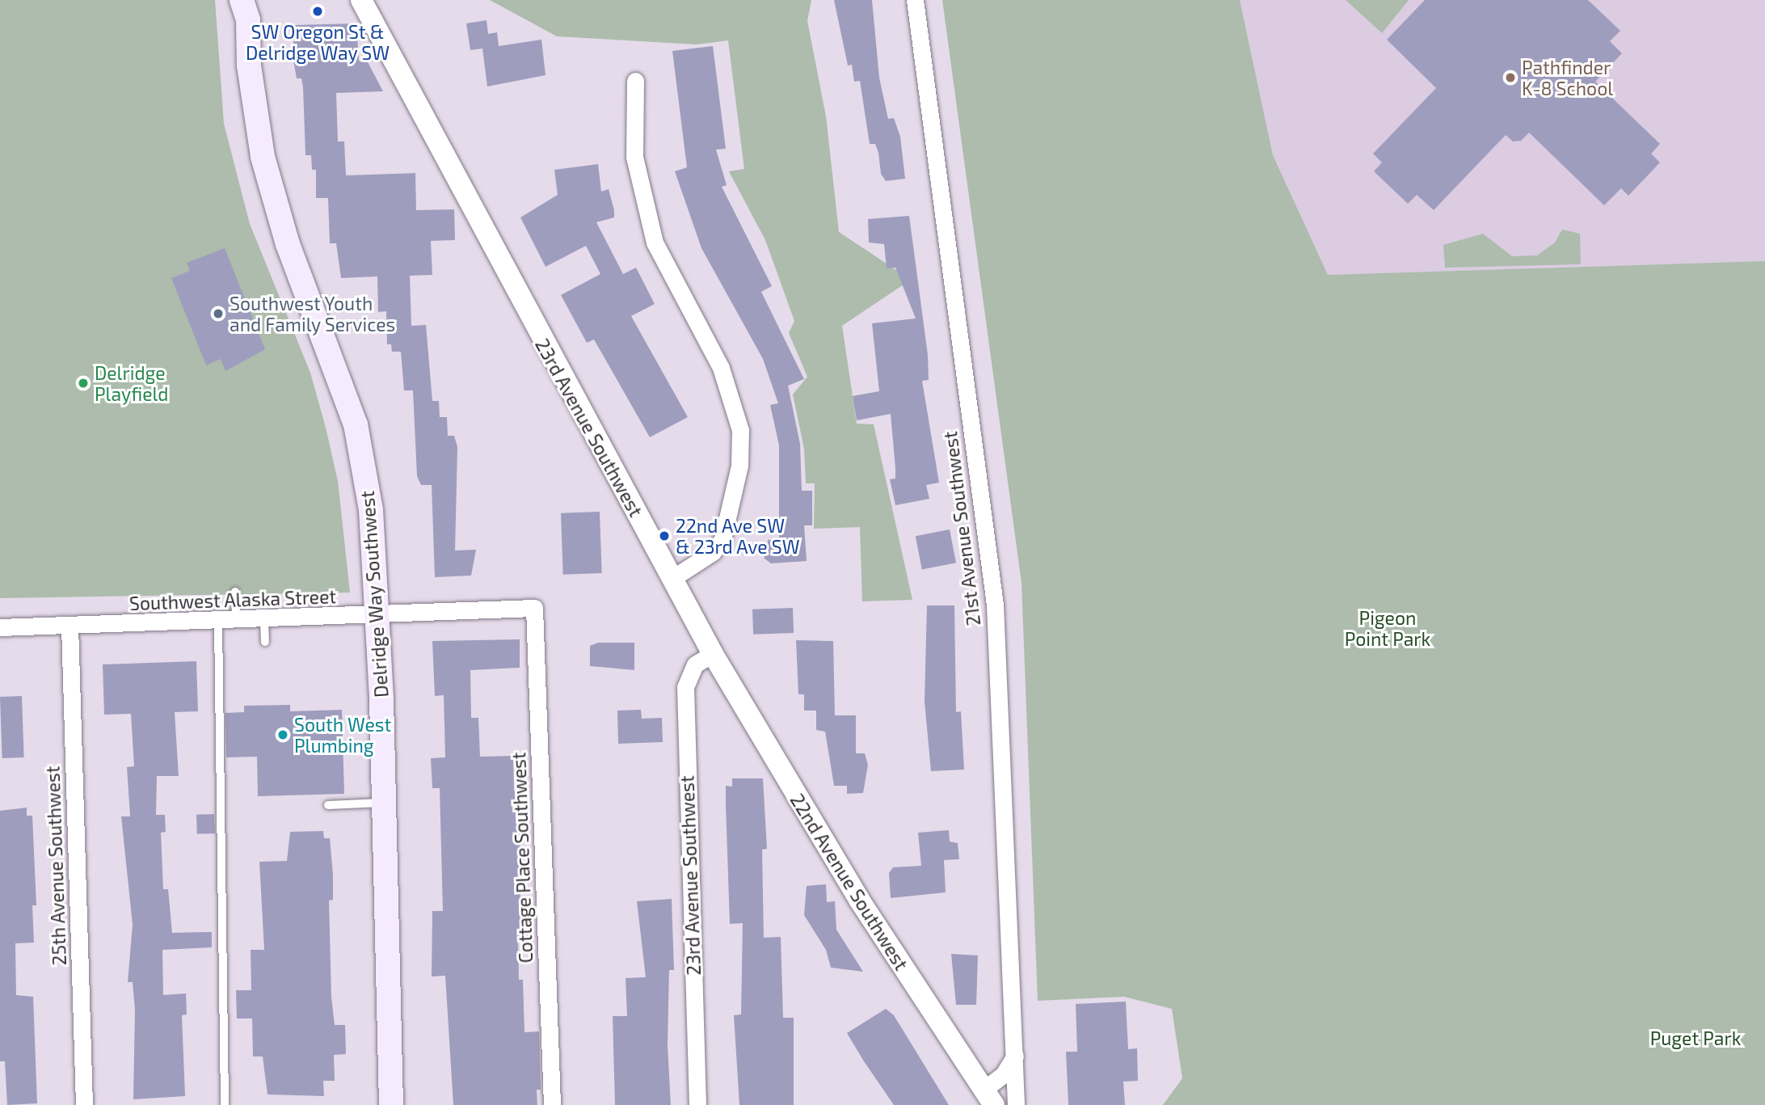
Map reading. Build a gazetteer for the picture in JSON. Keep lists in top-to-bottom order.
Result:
{
  "streets": {
    "main road": ["Delridge Way Southwest"],
    "street": [
      "23rd Avenue Southwest",
      "21st Avenue Southwest",
      "Southwest Alaska Street",
      "Cottage Place Southwest",
      "25th Avenue Southwest",
      "22nd Avenue Southwest"
    ]
  },
  "crossings": [
    ["23rd Avenue Southwest", "22nd Avenue Southwest"],
    ["Delridge Way Southwest", "Southwest Alaska Street"],
    ["Southwest Alaska Street", "Cottage Place Southwest"],
    ["Southwest Alaska Street", "25th Avenue Southwest"]
  ],
  "parks": ["Pigeon Point Park", "Puget Park"],
  "places": [
    "SW Oregon St & Delridge Way SW",
    "Pathfinder K-8 School",
    "Southwest Youth and Family Services",
    "Delridge Playfield",
    "22nd Ave SW & 23rd Ave SW",
    "South West Plumbing"
  ]
}
